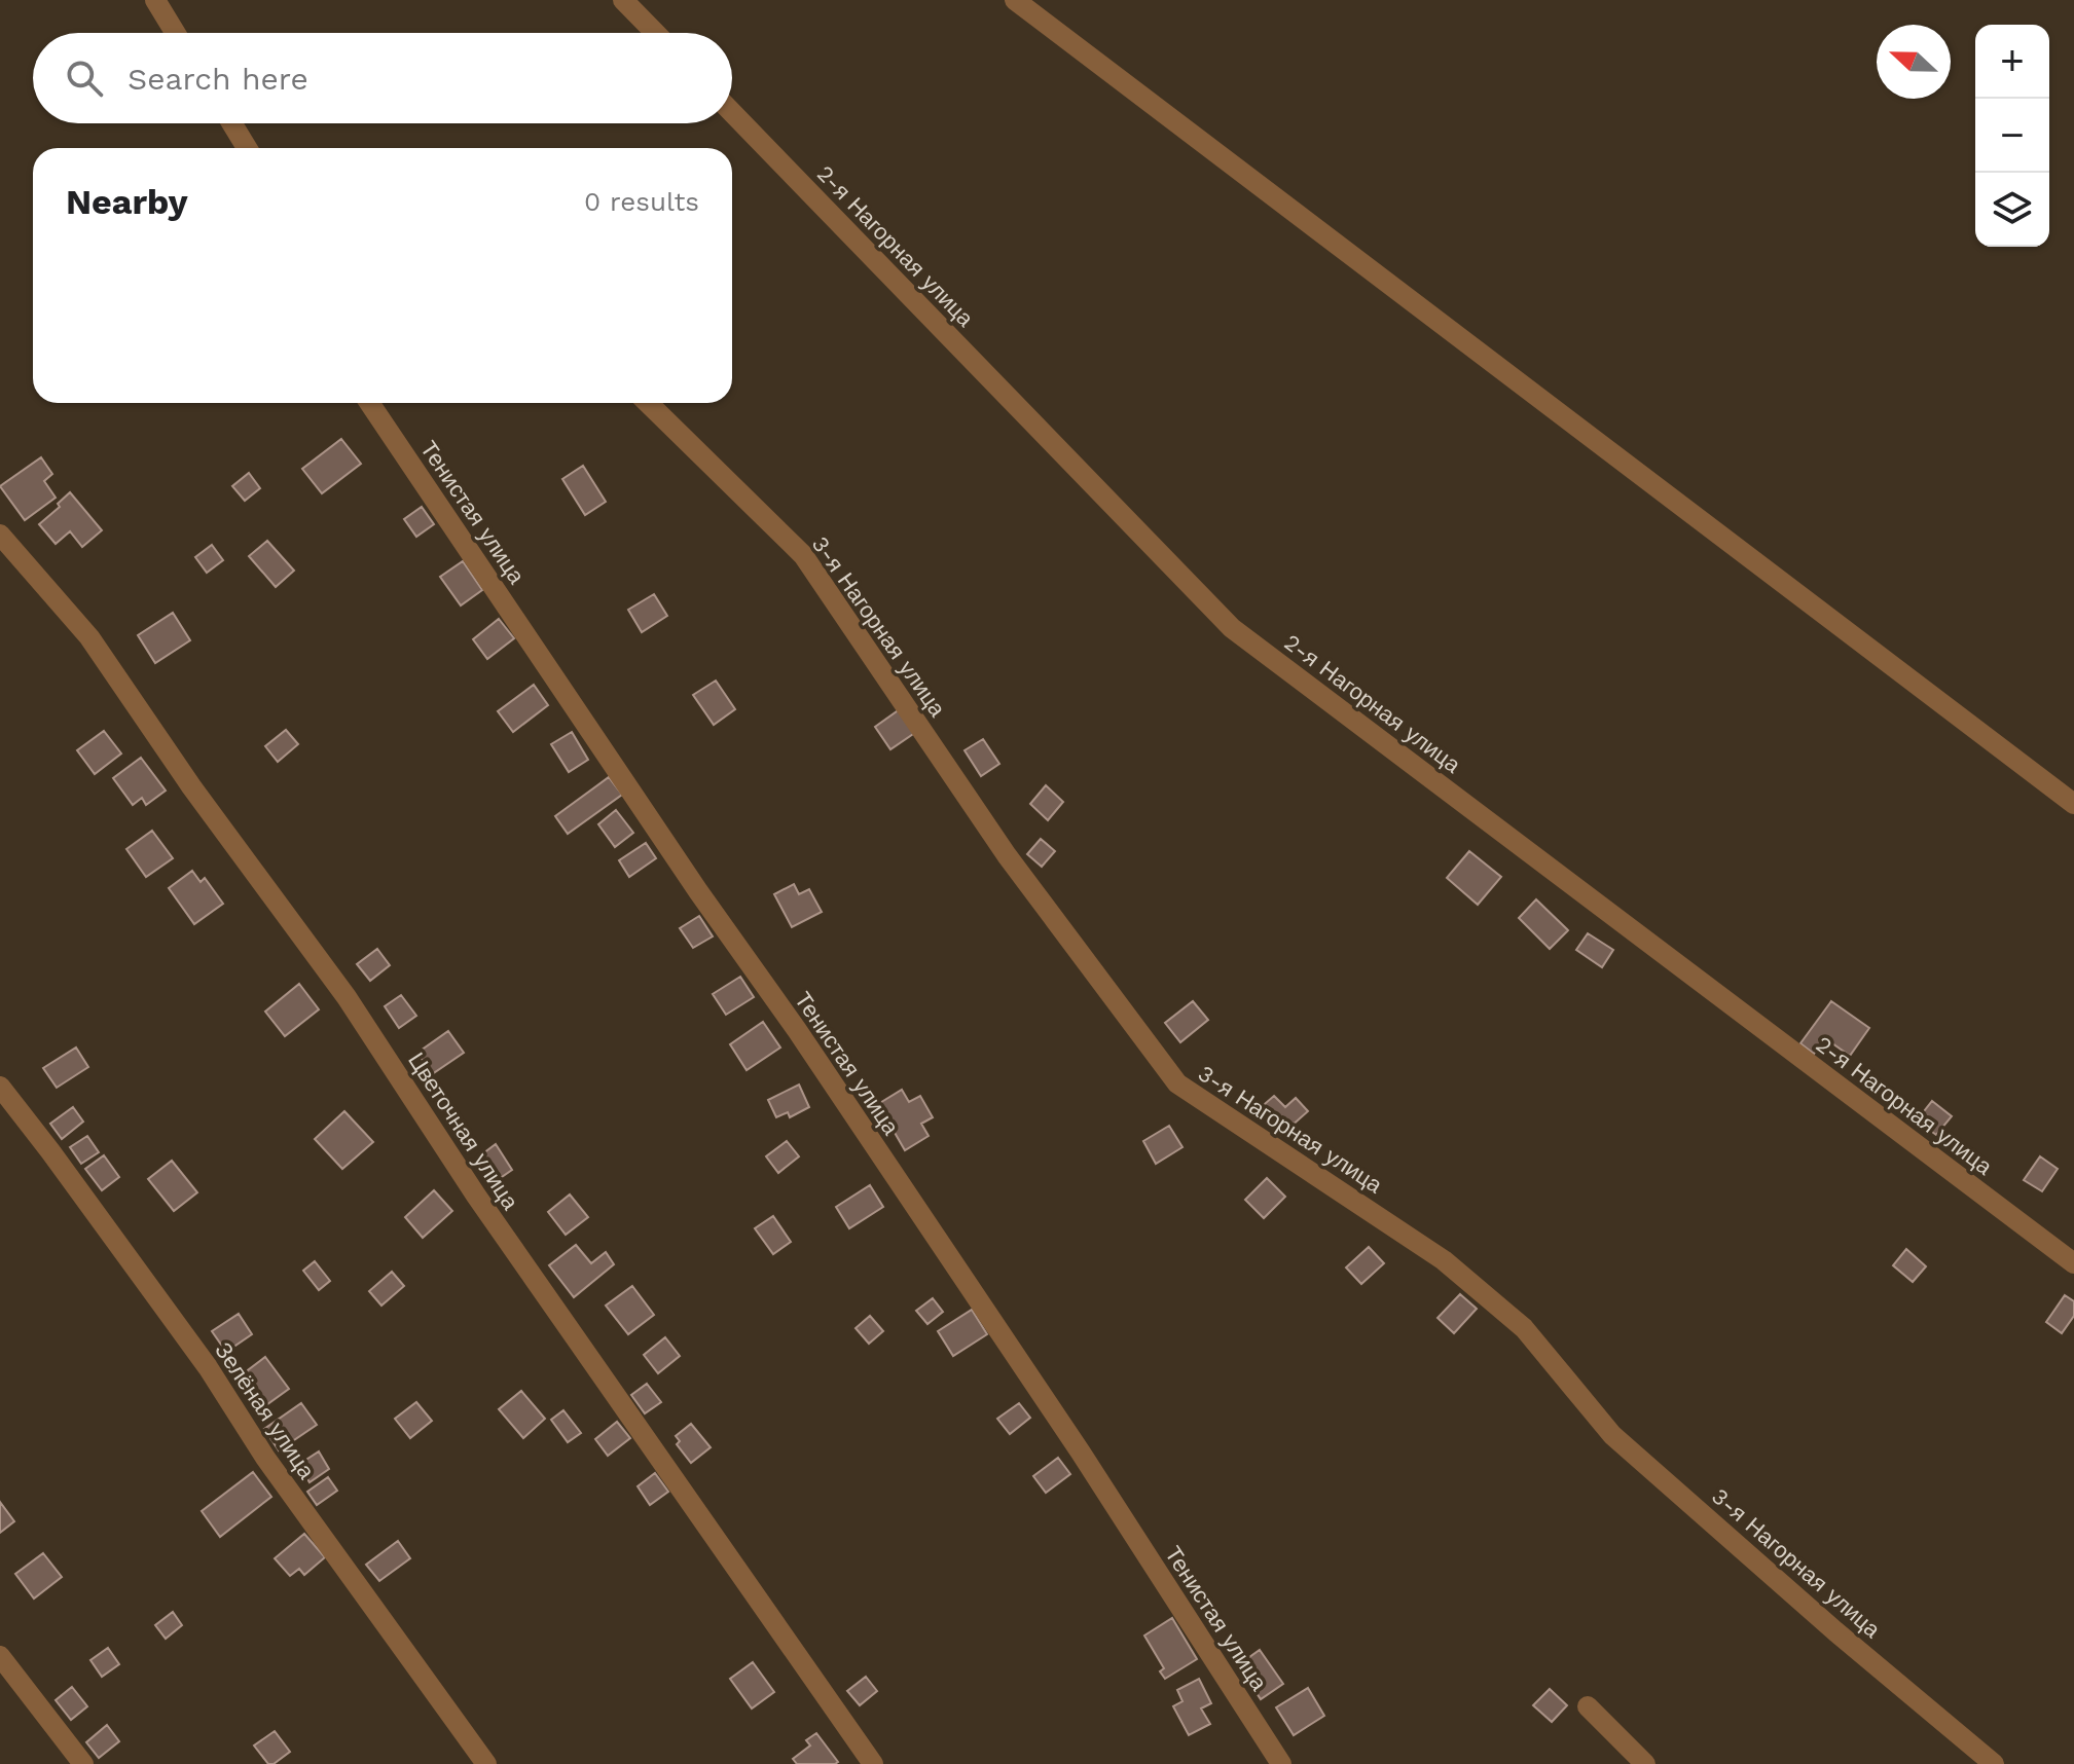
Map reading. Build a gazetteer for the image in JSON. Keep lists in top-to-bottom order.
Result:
{
  "streets": {
    "street": [
      "2-я Нагорная улица",
      "Тенистая улица",
      "3-я Нагорная улица",
      "Цветочная улица",
      "Зелёная улица"
    ]
  },
  "north": "left",
  "page": {
    "map_buttons": ["+", "−"],
    "search": "Search here",
    "heading": ["Nearby", "0 results"]
  }
}
